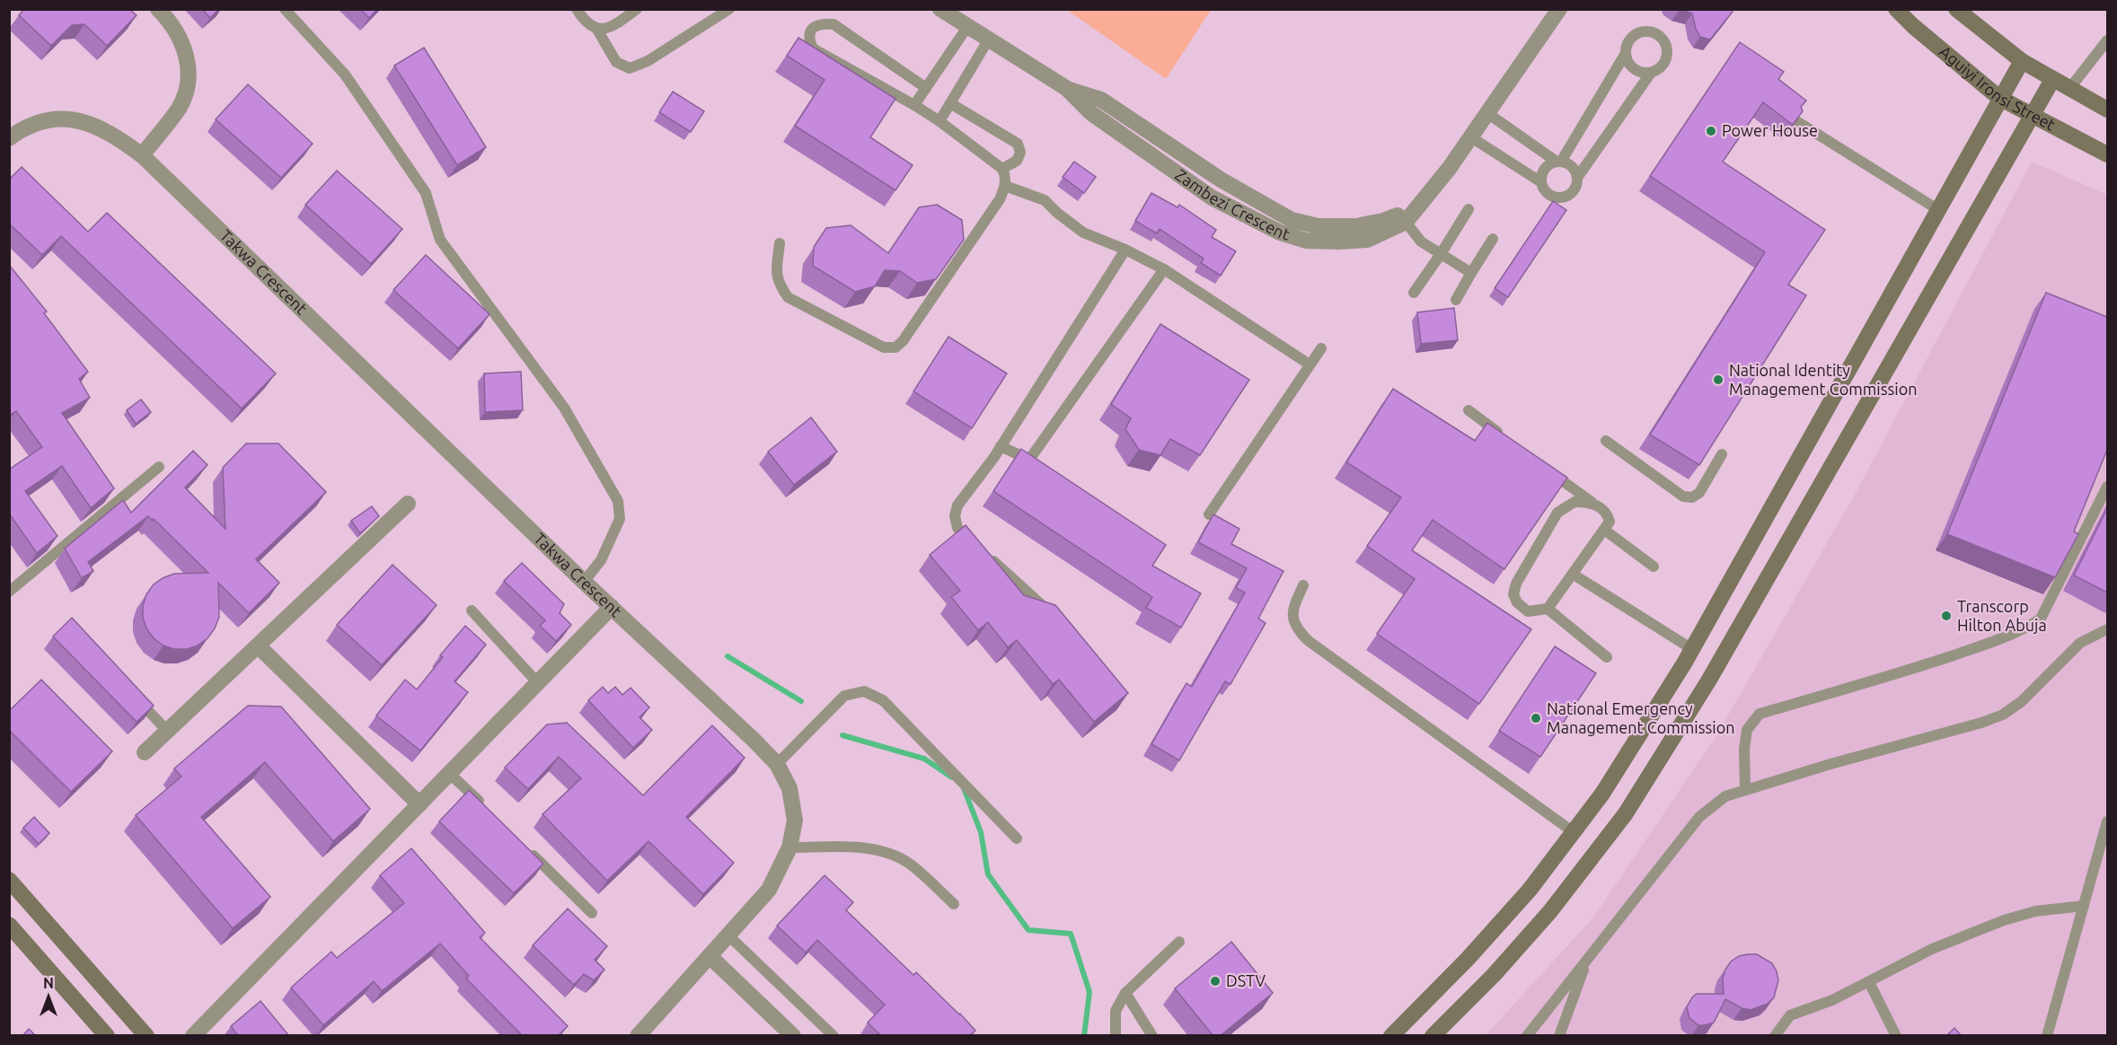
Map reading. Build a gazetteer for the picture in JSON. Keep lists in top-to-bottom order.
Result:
{
  "streets": {
    "main road": ["Aguiyi Ironsi Street"],
    "street": ["Zambezi Crescent", "Takwa Crescent"]
  },
  "places": [
    "Power House",
    "National Identity Management Commission",
    "Transcorp Hilton Abuja",
    "National Emergency Management Commission",
    "DSTV"
  ],
  "north": "top"
}
